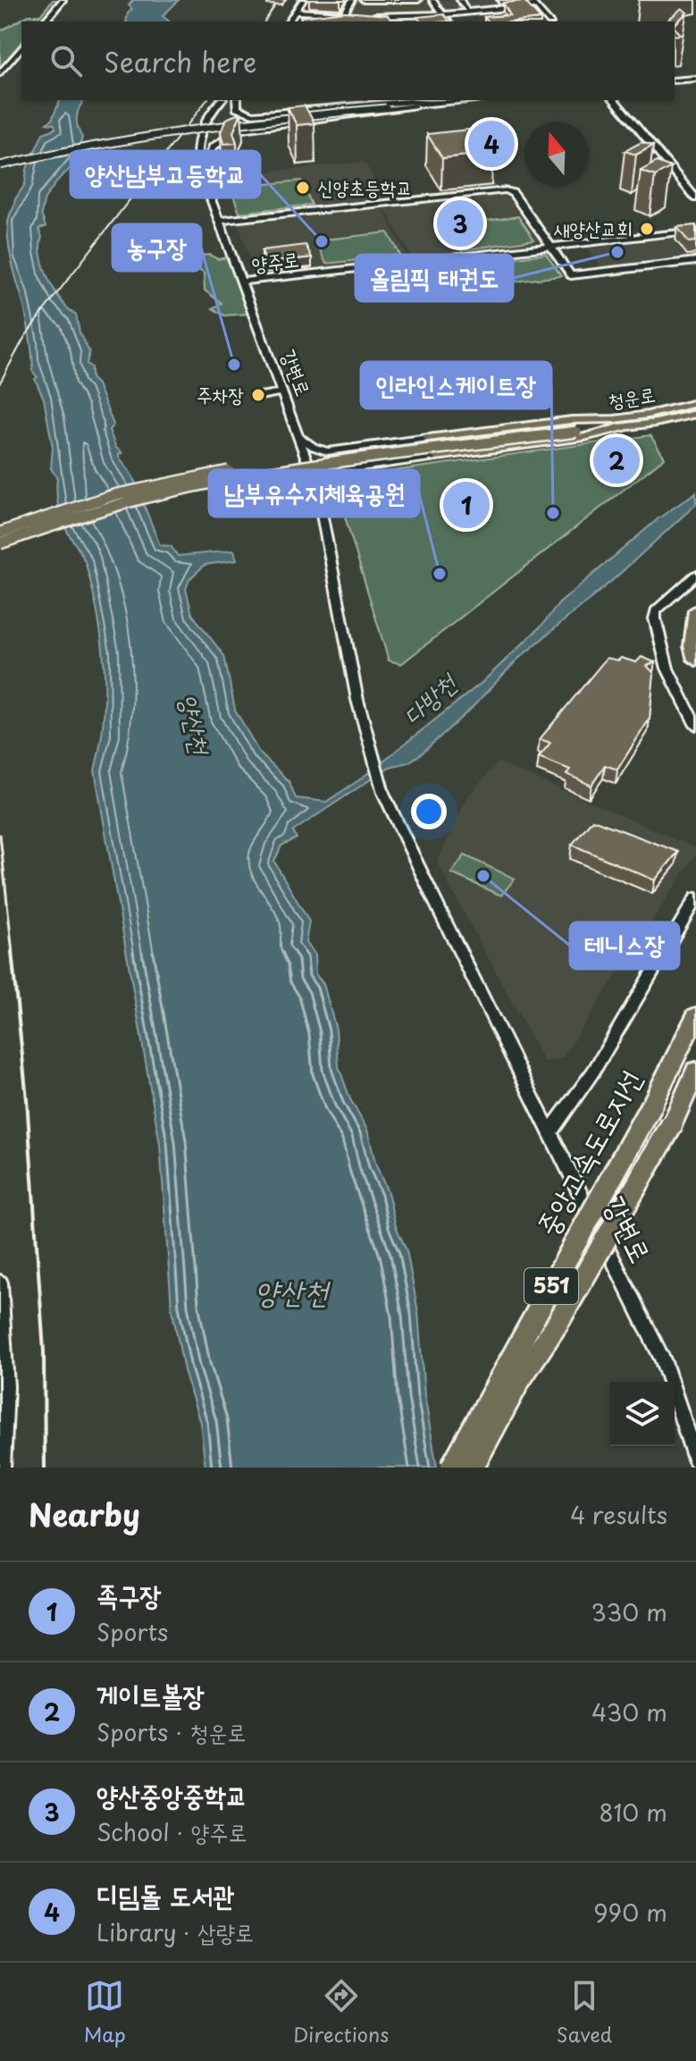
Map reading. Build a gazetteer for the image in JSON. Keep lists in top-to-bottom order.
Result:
{
  "streets": {
    "highway": ["중앙고속도로지선", "551"],
    "main road": ["청운로"],
    "street": ["양주로", "강변로"]
  },
  "crossings": [
    ["양주로", "강변로"]
  ],
  "water": ["다방천", "양산천"],
  "places": [
    "신양초등학교",
    "새양산교회",
    "양산남부고등학교",
    "올림픽 태권도",
    "농구장",
    "주차장",
    "인라인스케이트장",
    "남부유수지체육공원",
    "테니스장"
  ],
  "north": "top",
  "page": {
    "search": "Search here",
    "pins": [
      "4",
      "3",
      "2",
      "1"
    ],
    "heading": ["Nearby", "4 results"],
    "list": [
      {
        "mark": "1",
        "name": "족구장",
        "note": "Sports",
        "value": "330 m"
      },
      {
        "mark": "2",
        "name": "게이트볼장",
        "note": "Sports · 청운로",
        "value": "430 m"
      },
      {
        "mark": "3",
        "name": "양산중앙중학교",
        "note": "School · 양주로",
        "value": "810 m"
      },
      {
        "mark": "4",
        "name": "디딤돌 도서관",
        "note": "Library · 삽량로",
        "value": "990 m"
      }
    ],
    "nav": ["Map", "Directions", "Saved"]
  }
}
